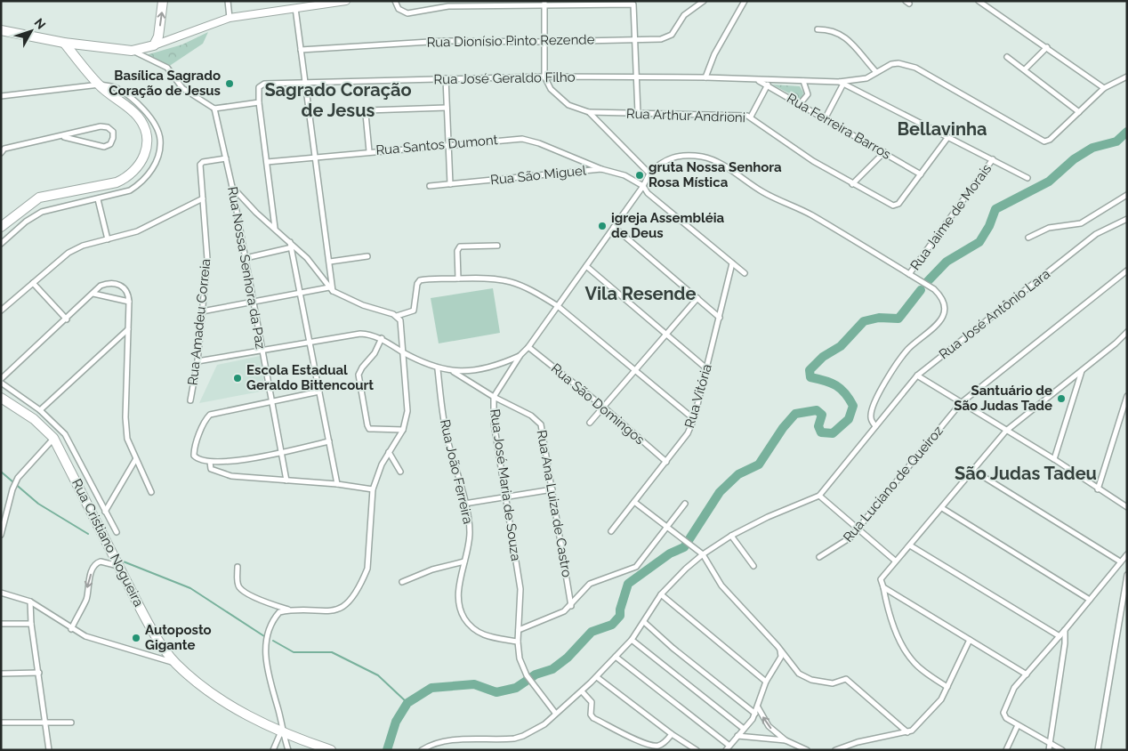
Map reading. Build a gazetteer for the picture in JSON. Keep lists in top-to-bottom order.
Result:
{
  "streets": {
    "highway": ["Rua Cristiano Nogueira"],
    "street": [
      "Rua Dionísio Pinto Rezende",
      "Rua José Geraldo Filho",
      "Rua Arthur Andrioni",
      "Rua Ferreira Barros",
      "Rua Santos Dumont",
      "Rua São Miguel",
      "Rua Jaime de Morais",
      "Rua Nossa Senhora da Paz",
      "Rua José Antônio Lara",
      "Rua Amadeu Correia",
      "Rua Vitória",
      "Rua São Domingos",
      "Rua João Ferreira",
      "Rua Luciano de Queiroz",
      "Rua José Maria de Souza",
      "Rua Ana Luiza de Castro"
    ]
  },
  "crossings": [
    ["Rua José Geraldo Filho", "Rua Ferreira Barros"],
    ["Rua Arthur Andrioni", "Rua Ferreira Barros"],
    ["Rua Santos Dumont", "Rua São Miguel"],
    ["Rua São Miguel", "Rua Vitória"],
    ["Rua São Miguel", "Rua José Maria de Souza"],
    ["Rua Jaime de Morais", "Rua José Antônio Lara"],
    ["Rua Jaime de Morais", "Rua José Maria de Souza"],
    ["Rua Nossa Senhora da Paz", "Rua Amadeu Correia"],
    ["Rua Vitória", "Rua São Domingos"],
    ["Rua São Domingos", "Rua José Maria de Souza"],
    ["Rua João Ferreira", "Rua José Maria de Souza"],
    ["Rua José Maria de Souza", "Rua Ana Luiza de Castro"]
  ],
  "districts": [
    "Sagrado Coração de Jesus",
    "Bellavinha",
    "Vila Resende",
    "São Judas Tadeu"
  ],
  "places": [
    "Basílica Sagrado Coração de Jesus",
    "gruta Nossa Senhora Rosa Mística",
    "igreja Assembléia de Deus",
    "Escola Estadual Geraldo Bittencourt",
    "Santuário de São Judas Tade",
    "Autoposto Gigante"
  ],
  "north": "top right"
}
